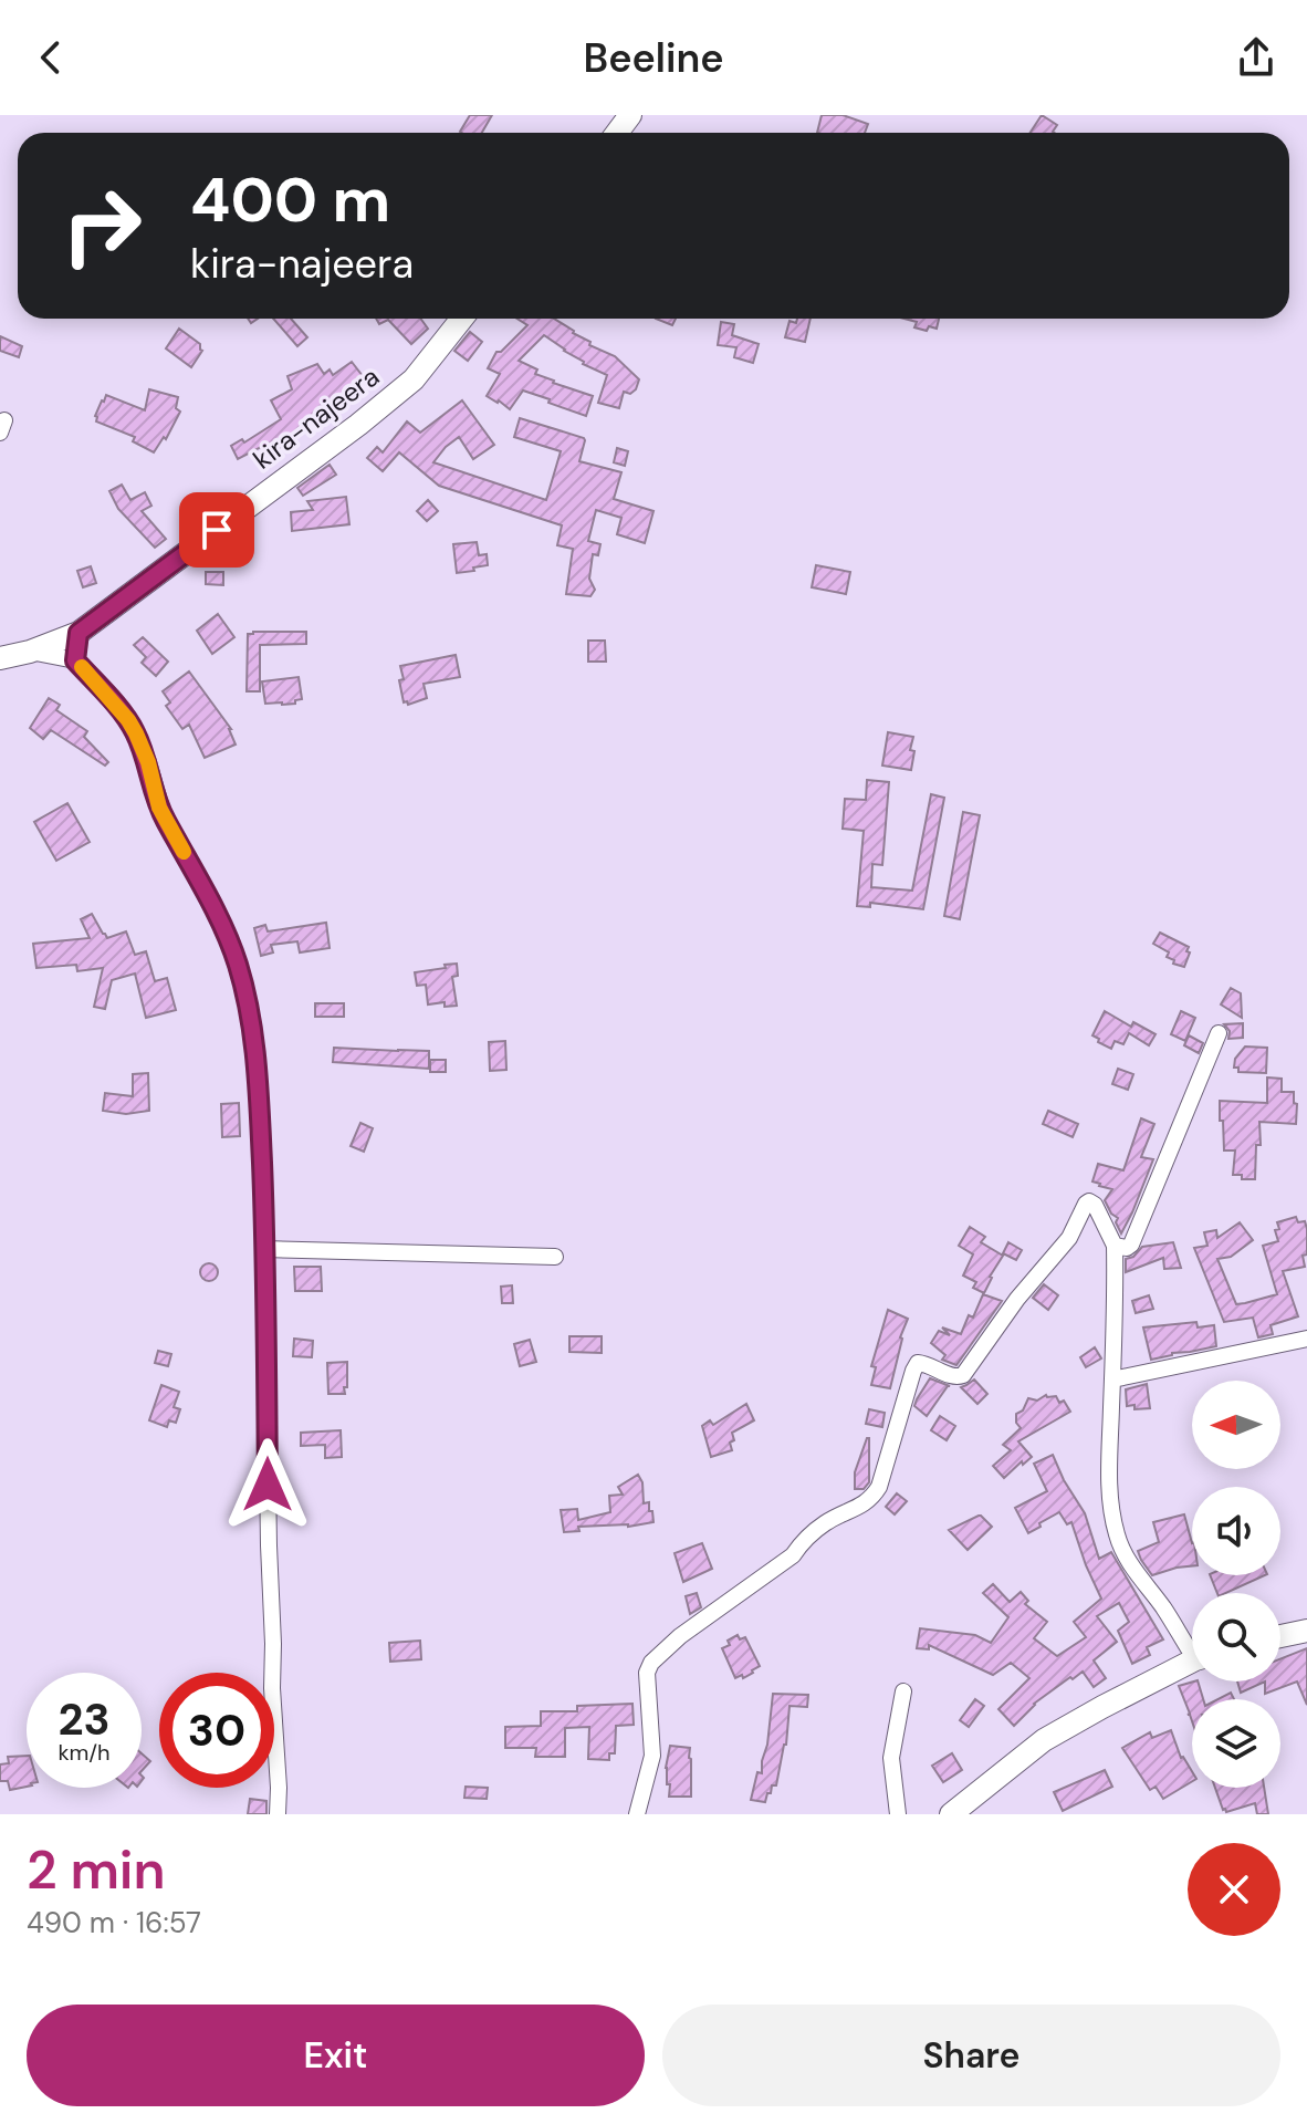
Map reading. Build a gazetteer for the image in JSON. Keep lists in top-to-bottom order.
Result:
{
  "streets": {
    "street": ["kira-najeera"]
  },
  "north": "left",
  "page": {
    "header": "Beeline",
    "turn": ["400 m", "kira-najeera"],
    "speed": "23 km/h",
    "limit": "30",
    "heading": ["2 min", "490 m · 16:57"],
    "buttons": ["Exit", "Share"]
  }
}
